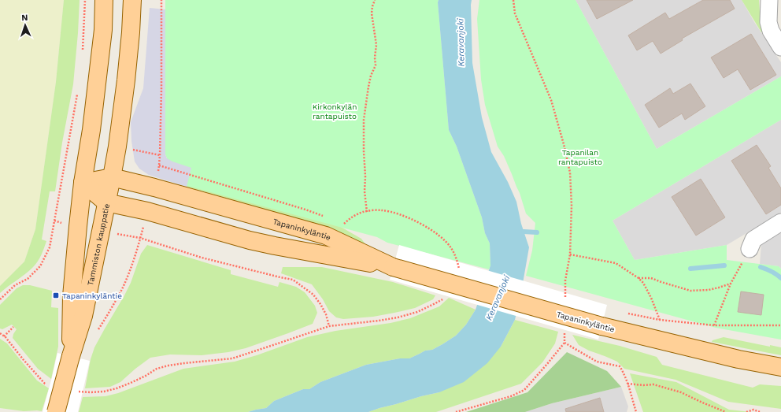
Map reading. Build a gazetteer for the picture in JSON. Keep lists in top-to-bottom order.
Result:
{
  "streets": {
    "main road": ["Tapaninkyläntie", "Tammiston kauppatie"]
  },
  "crossings": [
    ["Tapaninkyläntie", "Tammiston kauppatie"]
  ],
  "water": ["Keravanjoki"],
  "parks": ["Kirkonkylän rantapuisto", "Tapanilan rantapuisto"],
  "places": {
    "transit": ["Tapaninkyläntie"]
  },
  "north": "top"
}
